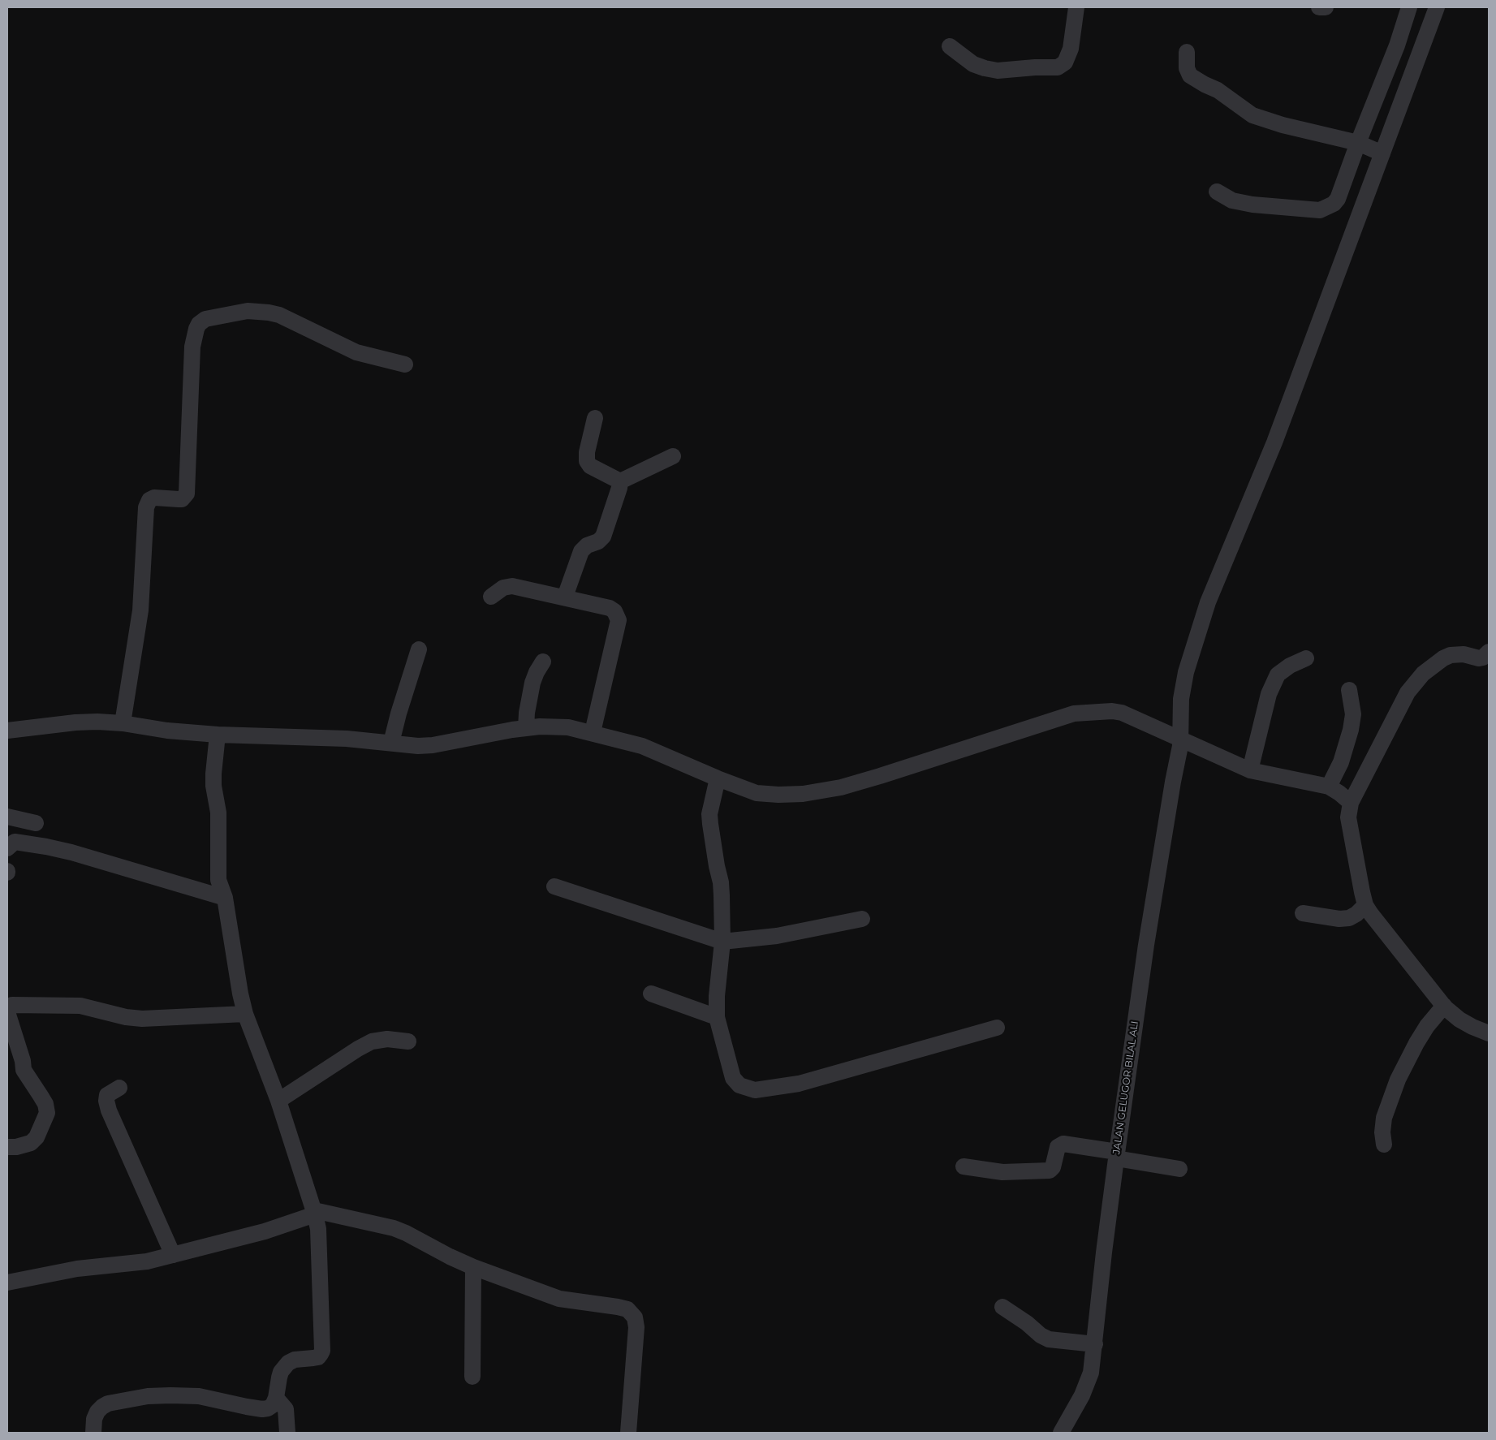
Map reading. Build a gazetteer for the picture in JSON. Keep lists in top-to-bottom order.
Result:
{
  "streets": {
    "street": ["JALAN GELUGOR BILAL ALI"]
  }
}
